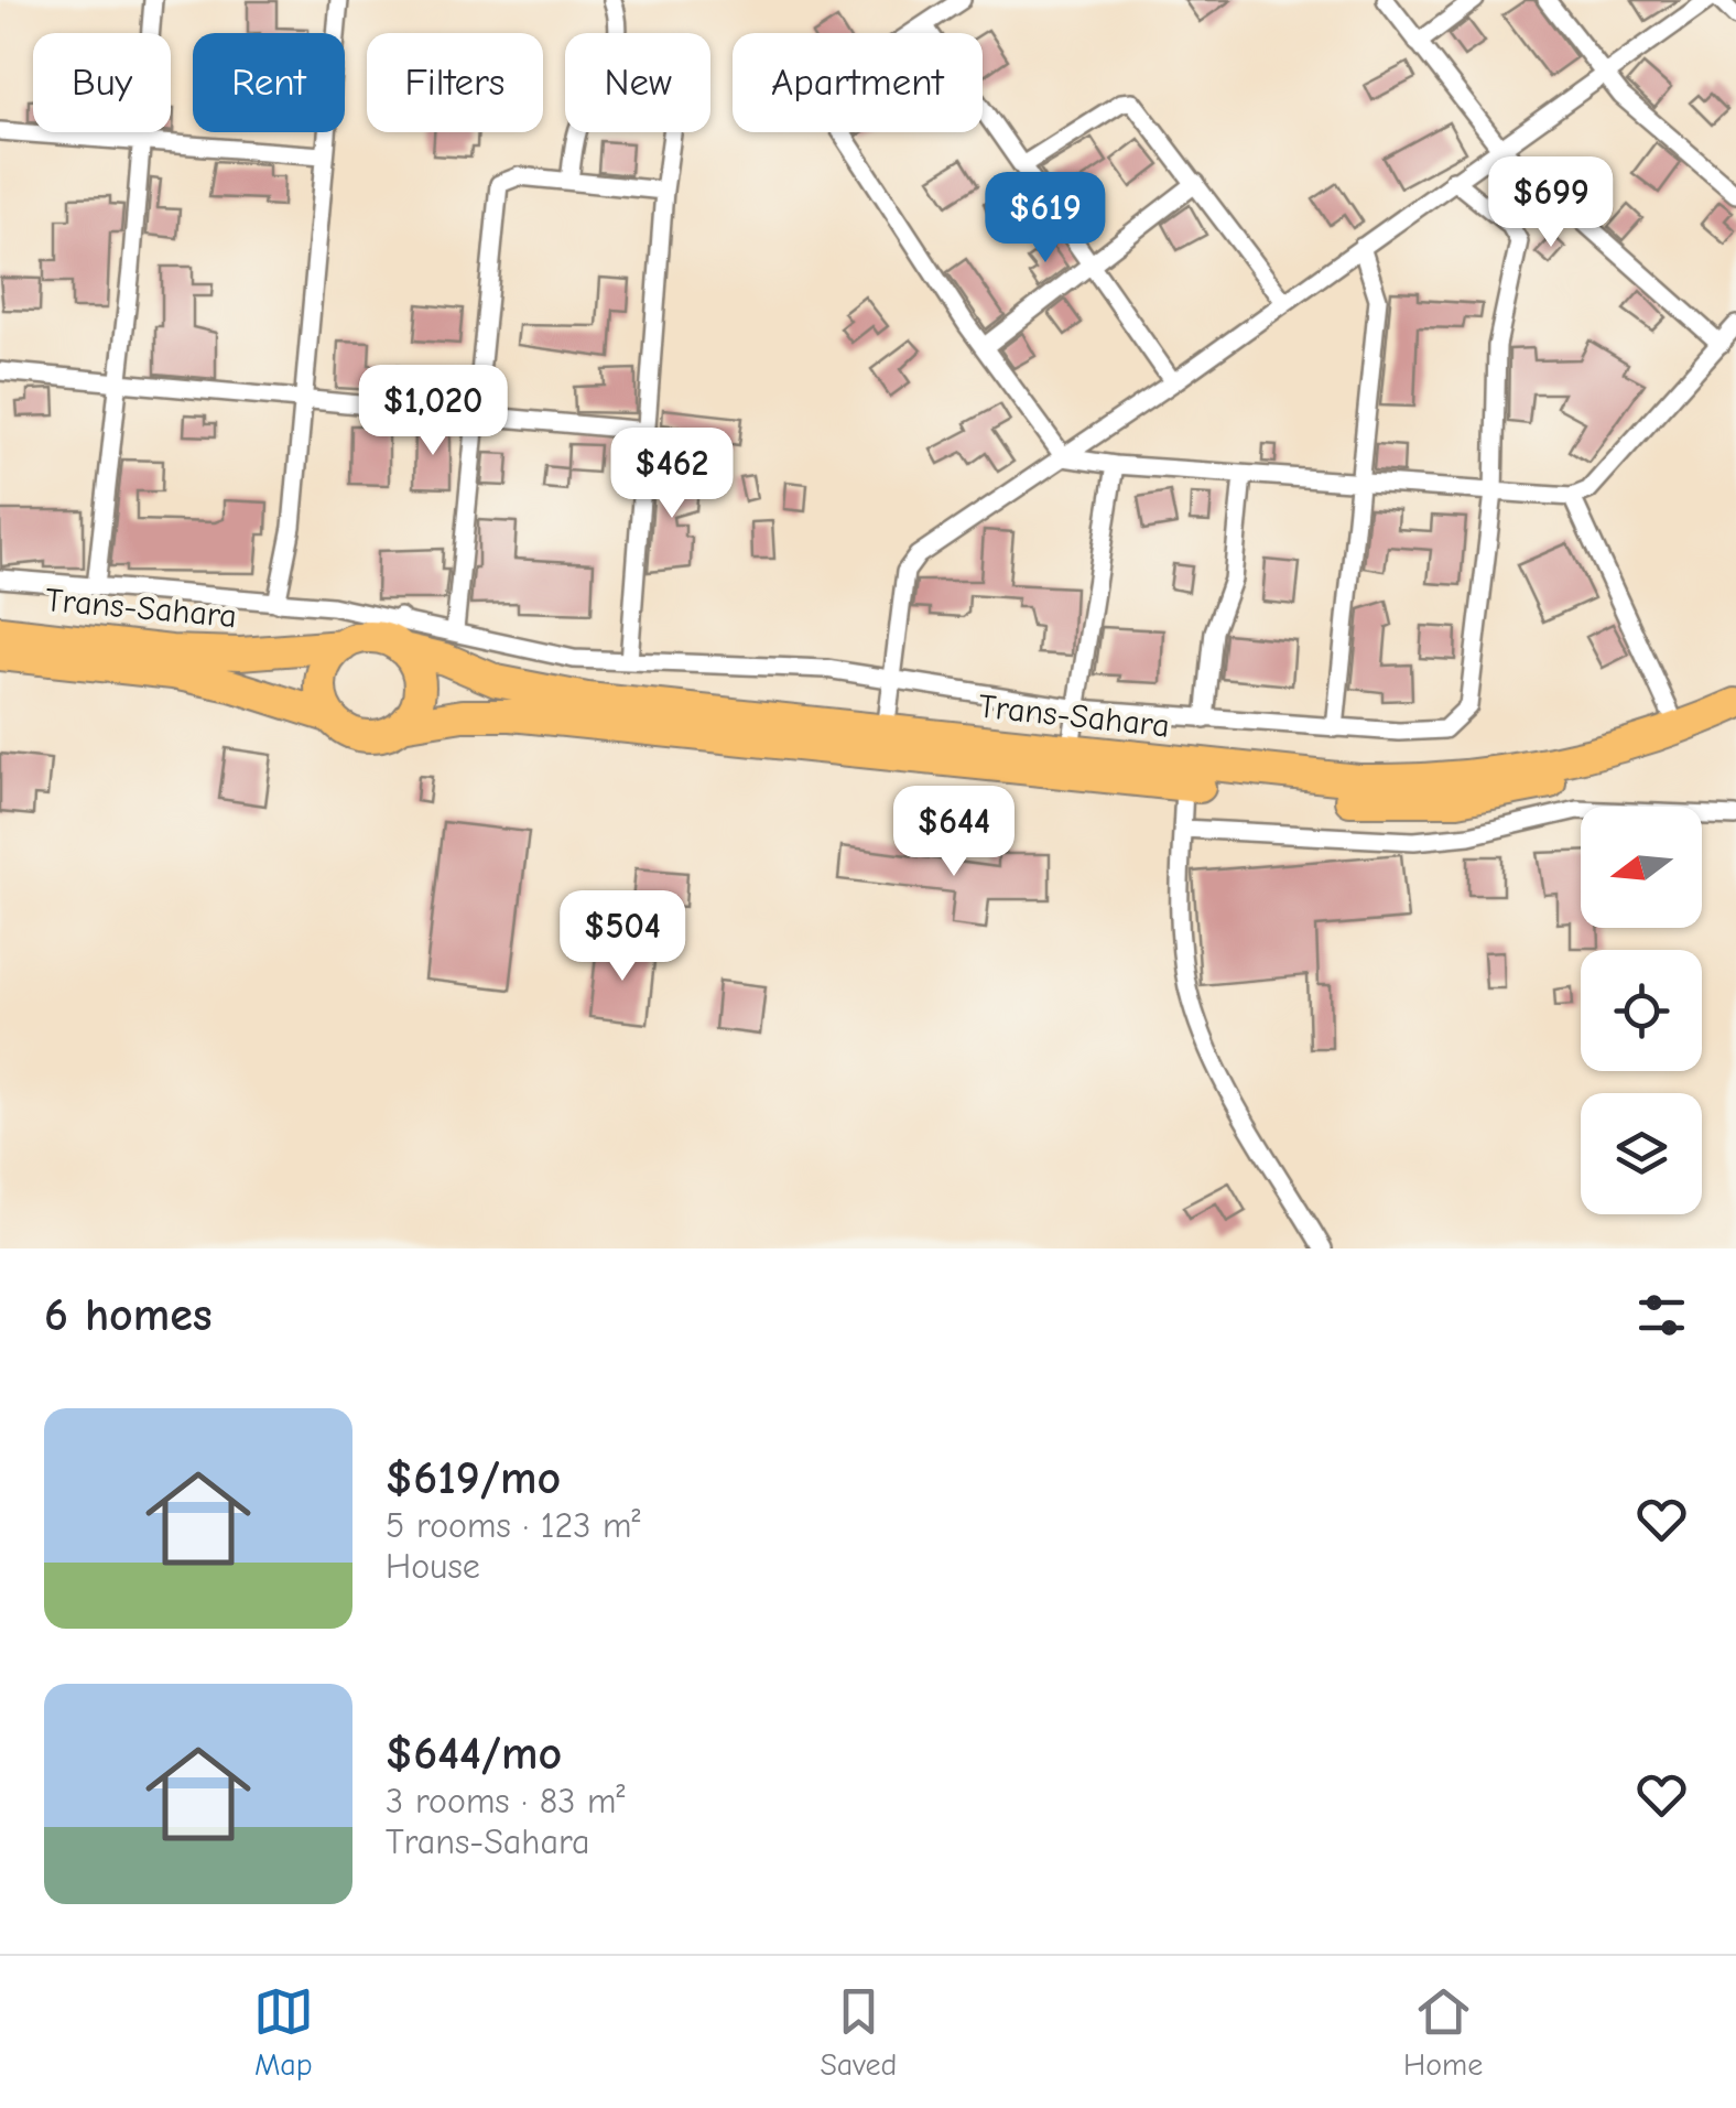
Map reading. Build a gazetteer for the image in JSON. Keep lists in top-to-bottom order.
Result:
{
  "streets": {
    "highway": ["Trans-Sahara"]
  },
  "north": "left",
  "page": {
    "chip": [
      "Buy",
      "Rent",
      "Filters",
      "New",
      "Apartment"
    ],
    "price": [
      "$699",
      "$619",
      "$1,020",
      "$462",
      "$644",
      "$504"
    ],
    "heading": "6 homes",
    "list": [
      {
        "name": "$619/mo",
        "note": "5 rooms · 123 m² · House"
      },
      {
        "name": "$644/mo",
        "note": "3 rooms · 83 m² · Trans-Sahara"
      }
    ],
    "tabs": ["Map", "Saved", "Home"]
  }
}
